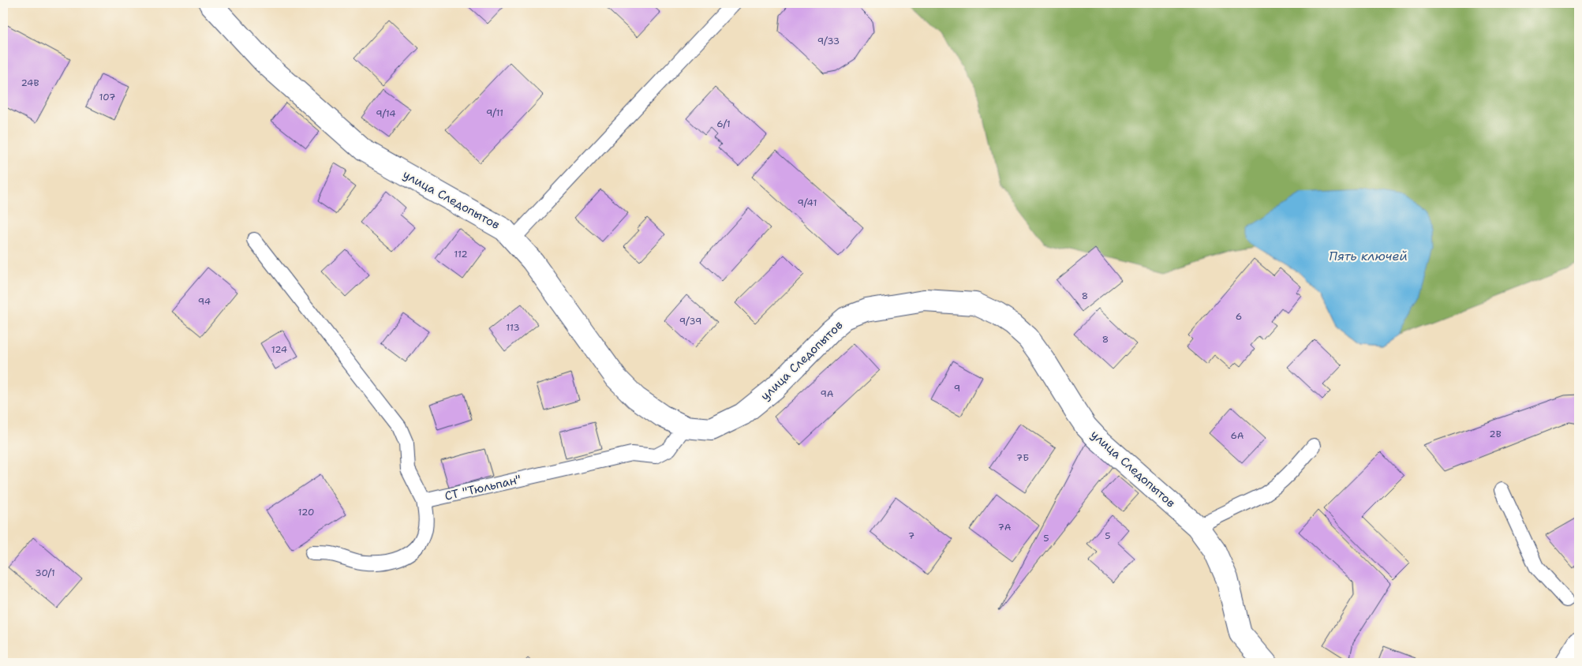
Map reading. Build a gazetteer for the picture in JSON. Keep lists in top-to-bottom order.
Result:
{
  "streets": {
    "street": ["улица Следопытов"],
    "lane": ["СТ \"Тюльпан\""]
  },
  "crossings": [
    ["улица Следопытов", "СТ \"Тюльпан\""]
  ],
  "water": ["Пять ключей"],
  "house_numbers": [
    "9/33",
    "24В",
    "107",
    "9/11",
    "9/14",
    "6/1",
    "9/41",
    "112",
    "8",
    "94",
    "6",
    "9/39",
    "113",
    "8",
    "124",
    "9",
    "9А",
    "2В",
    "6А",
    "7Б",
    "120",
    "7А",
    "7",
    "5",
    "5",
    "30/1"
  ]
}
